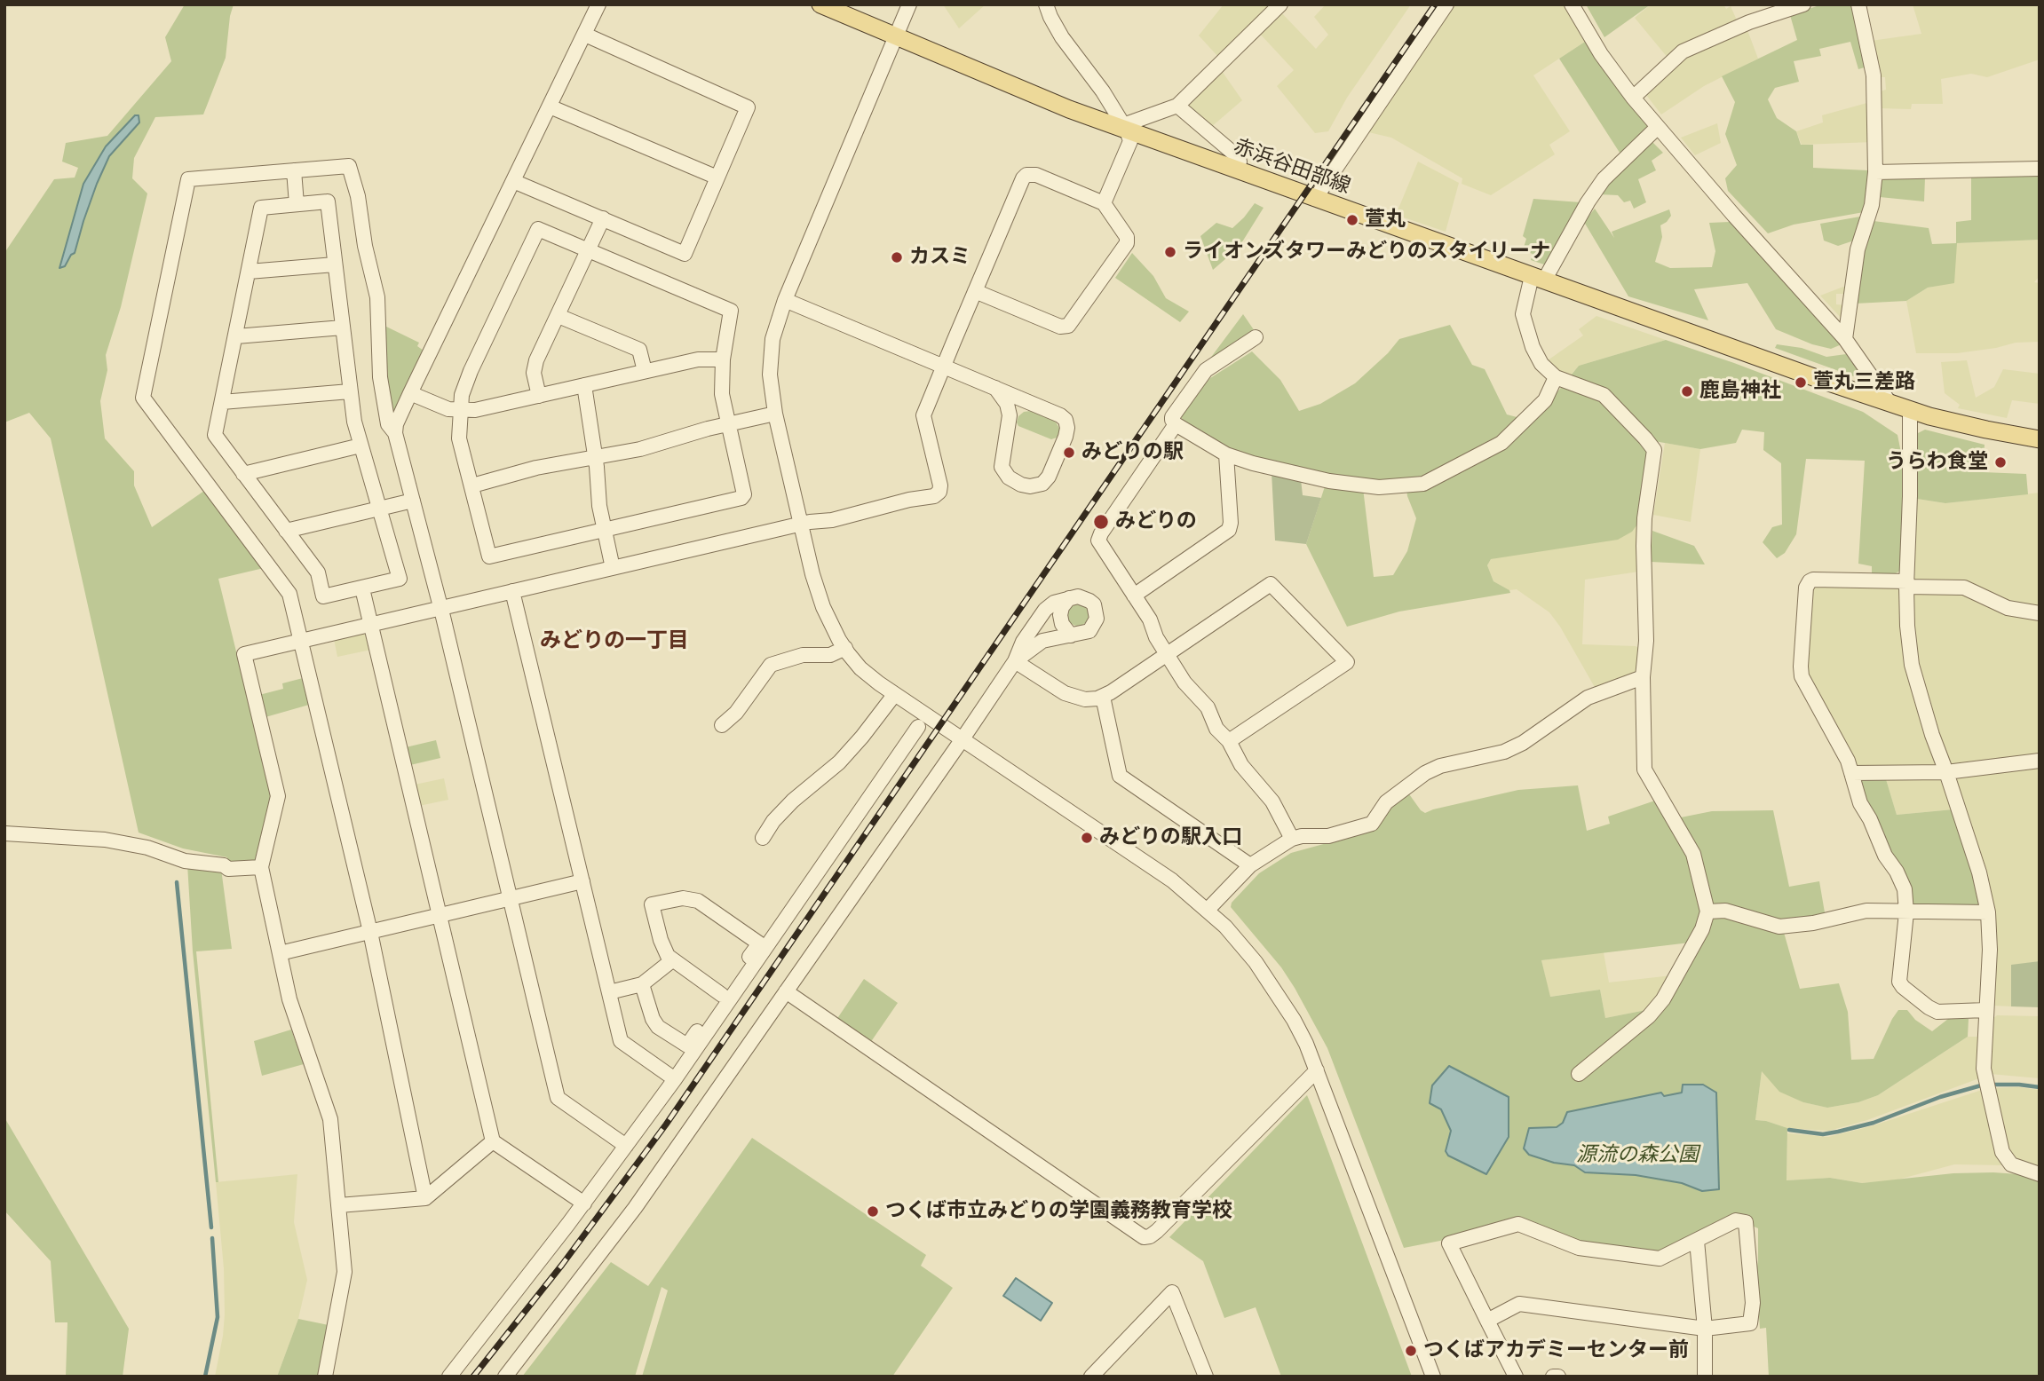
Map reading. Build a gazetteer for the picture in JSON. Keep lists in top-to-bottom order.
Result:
{
  "streets": {
    "main road": ["赤浜谷田部線"]
  },
  "districts": ["みどりの一丁目"],
  "parks": ["源流の森公園"],
  "places": [
    "萱丸",
    "ライオンズタワーみどりのスタイリーナ",
    "カスミ",
    "萱丸三差路",
    "鹿島神社",
    "みどりの駅",
    "うらわ食堂",
    "みどりの",
    "みどりの駅入口",
    "つくば市立みどりの学園義務教育学校",
    "つくばアカデミーセンター前"
  ]
}
